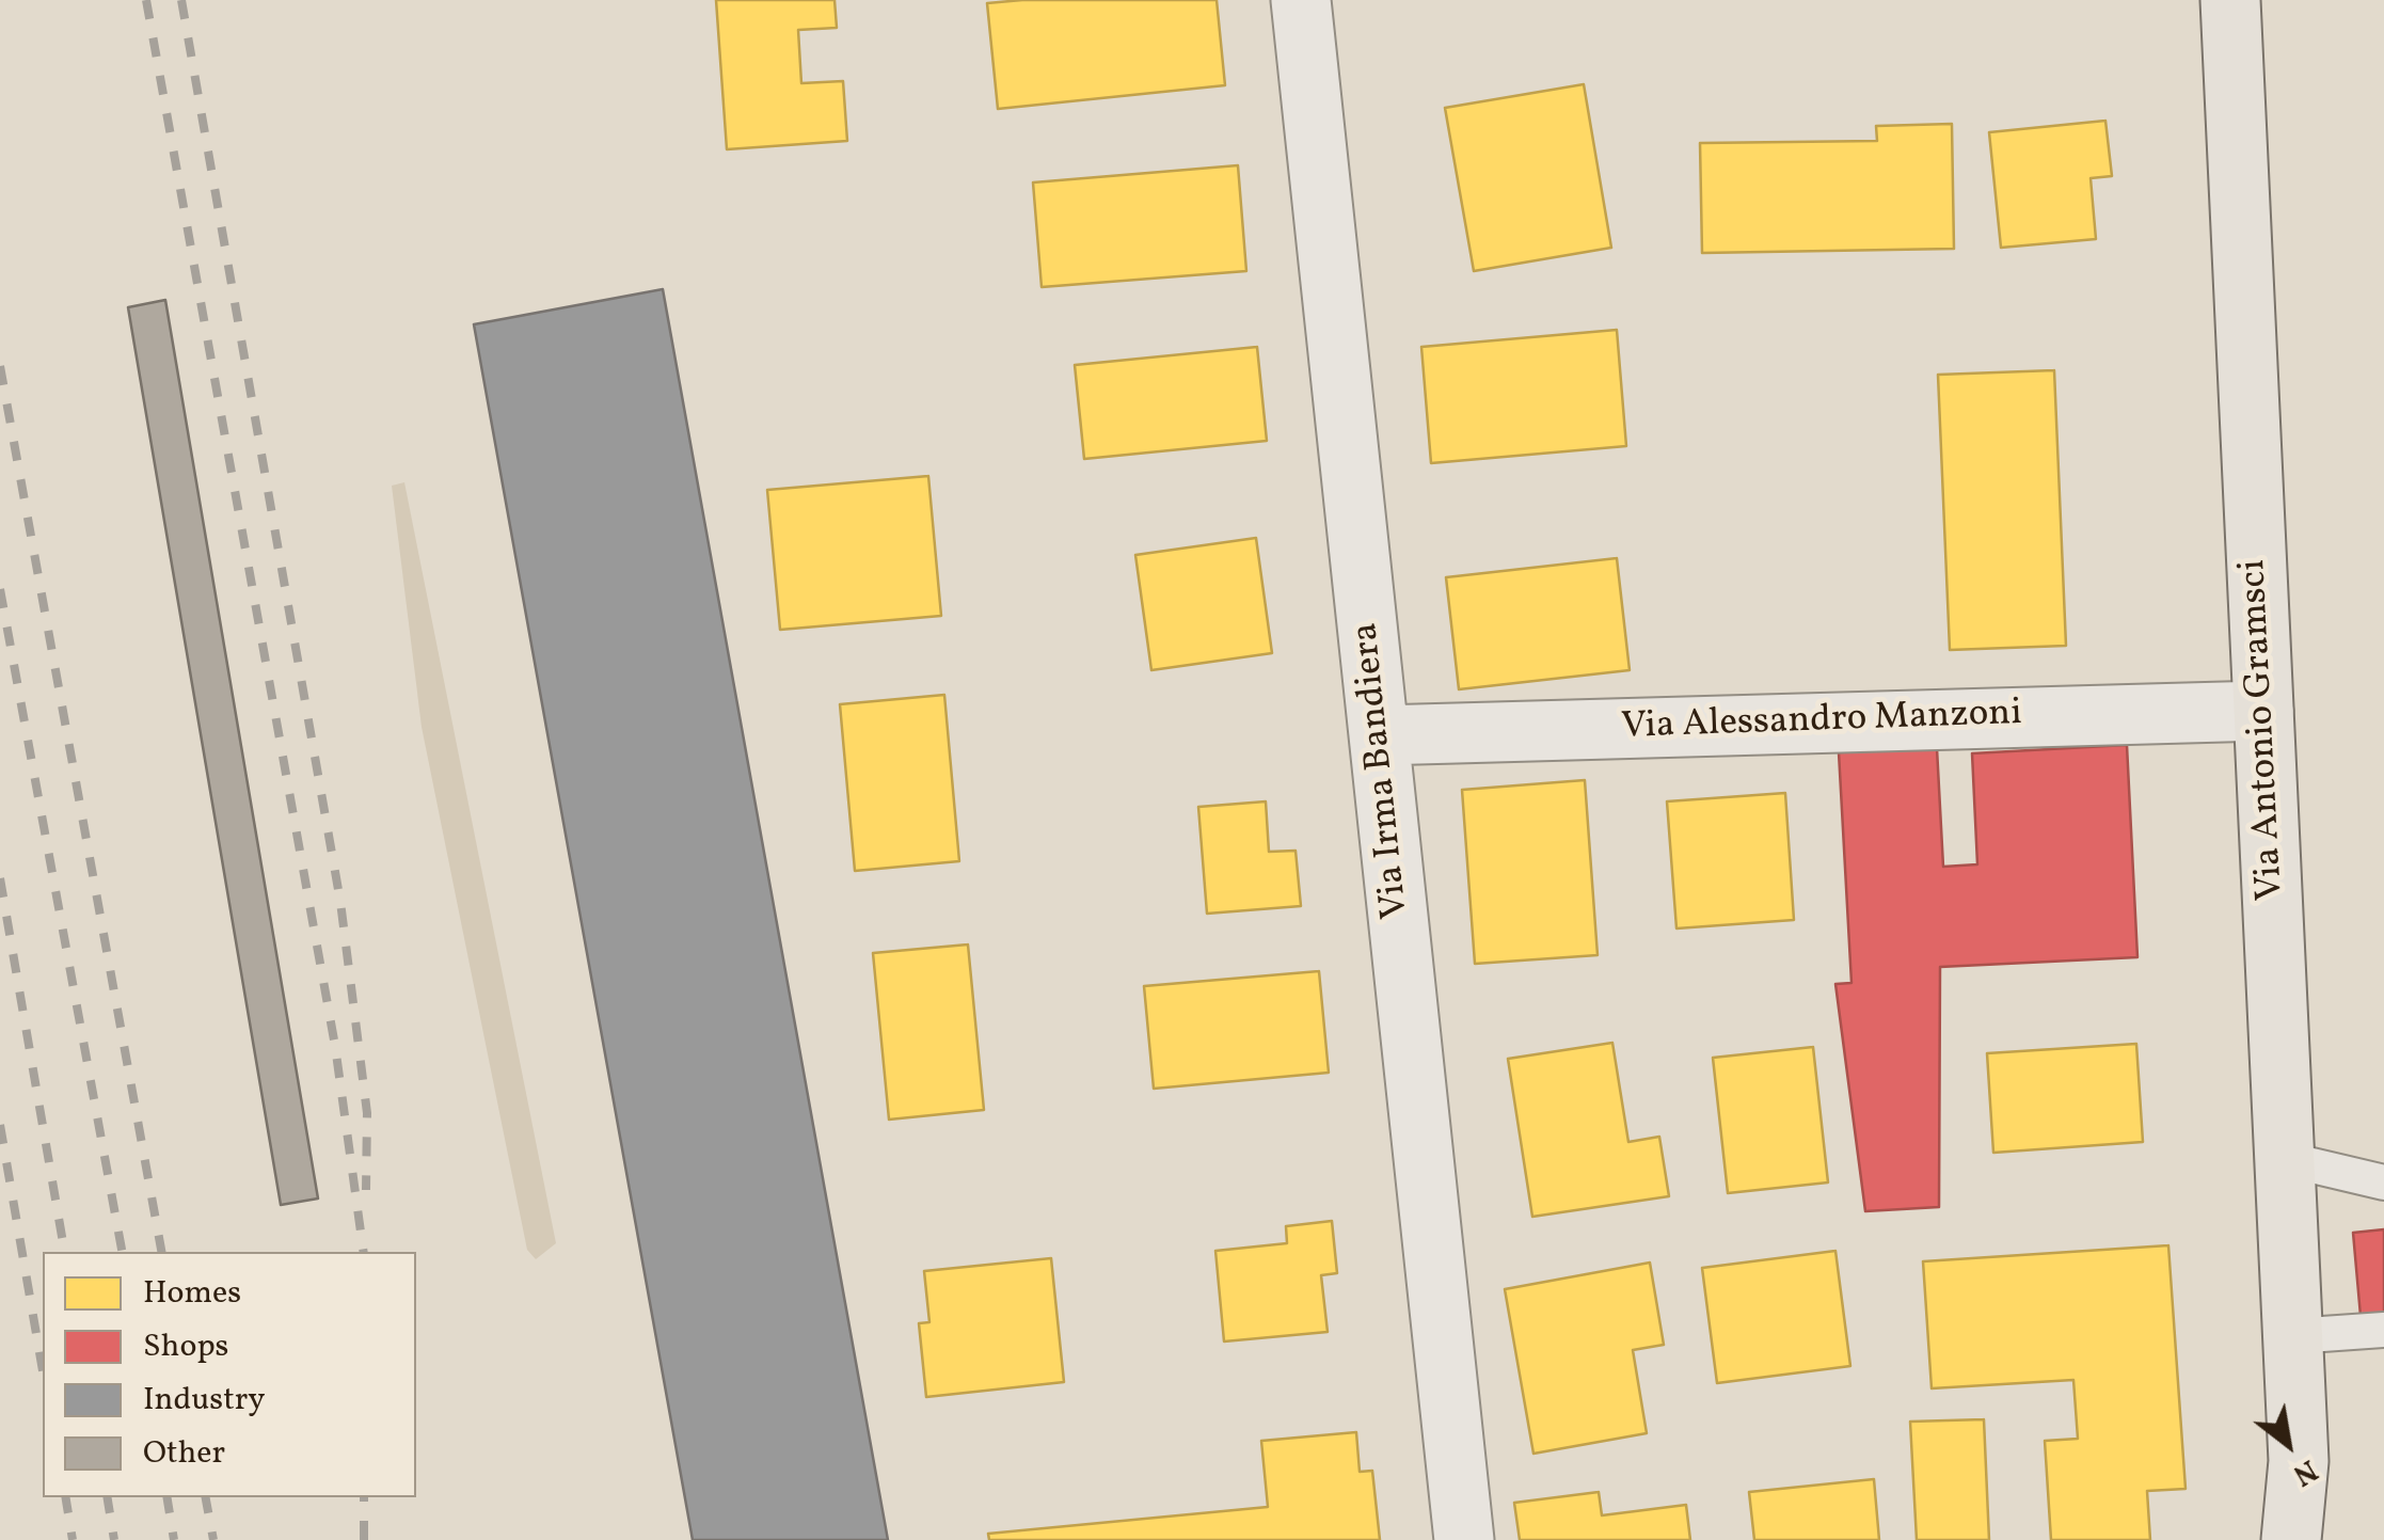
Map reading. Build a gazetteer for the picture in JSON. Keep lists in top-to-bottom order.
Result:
{
  "streets": {
    "main road": ["Via Antonio Gramsci"],
    "street": ["Via Alessandro Manzoni", "Via Irma Bandiera"]
  },
  "crossings": [
    ["Via Alessandro Manzoni", "Via Antonio Gramsci"],
    ["Via Alessandro Manzoni", "Via Irma Bandiera"]
  ],
  "legend": [
    "Homes",
    "Shops",
    "Industry",
    "Other"
  ],
  "north": "bottom right"
}
